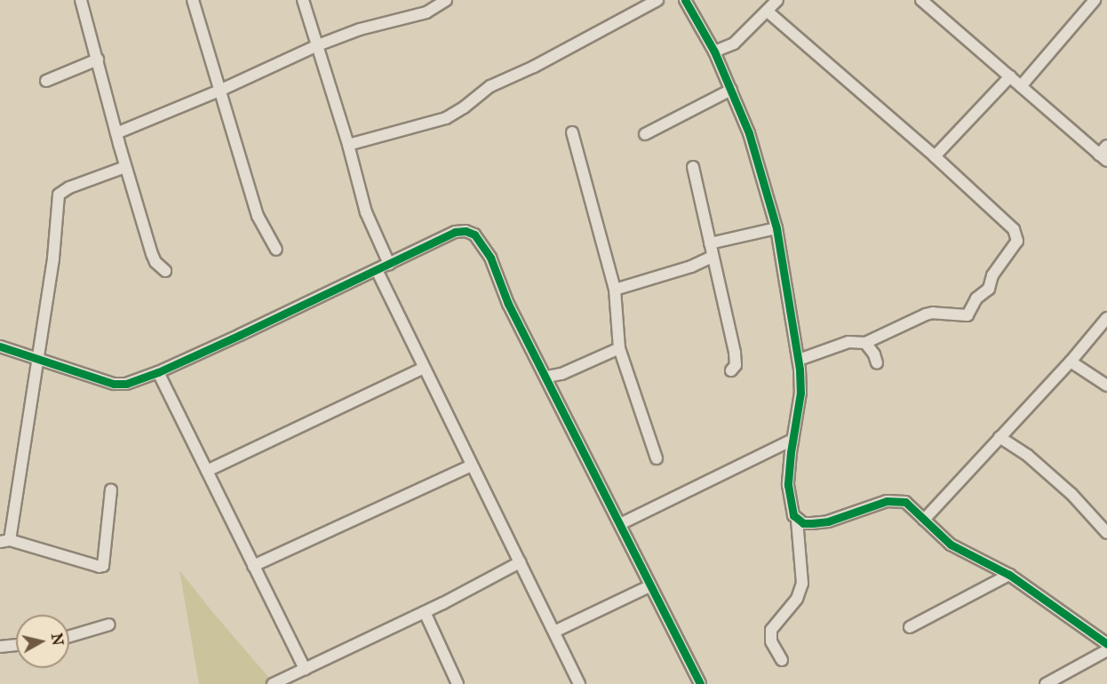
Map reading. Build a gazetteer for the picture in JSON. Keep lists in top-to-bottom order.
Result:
{
  "north": "right"
}
